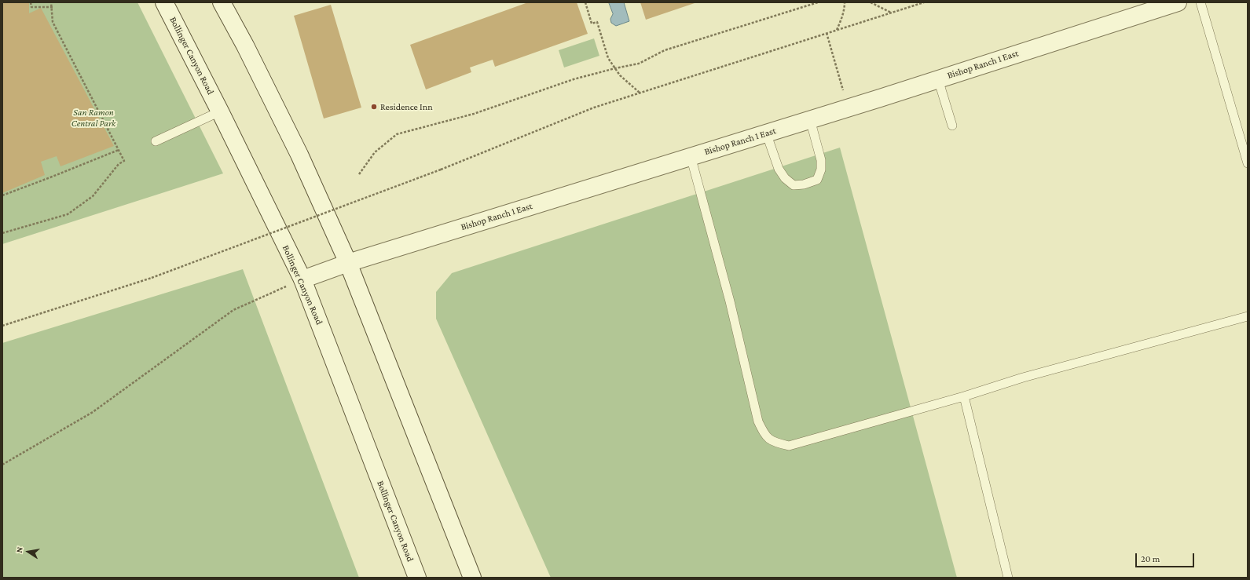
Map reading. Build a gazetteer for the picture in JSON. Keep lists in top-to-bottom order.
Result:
{
  "streets": {
    "main road": ["Bollinger Canyon Road", "Bishop Ranch 1 East"]
  },
  "crossings": [
    ["Bollinger Canyon Road", "Bishop Ranch 1 East"]
  ],
  "parks": ["San Ramon Central Park"],
  "places": ["Residence Inn"],
  "scale_bar": "20 m",
  "north": "left"
}
